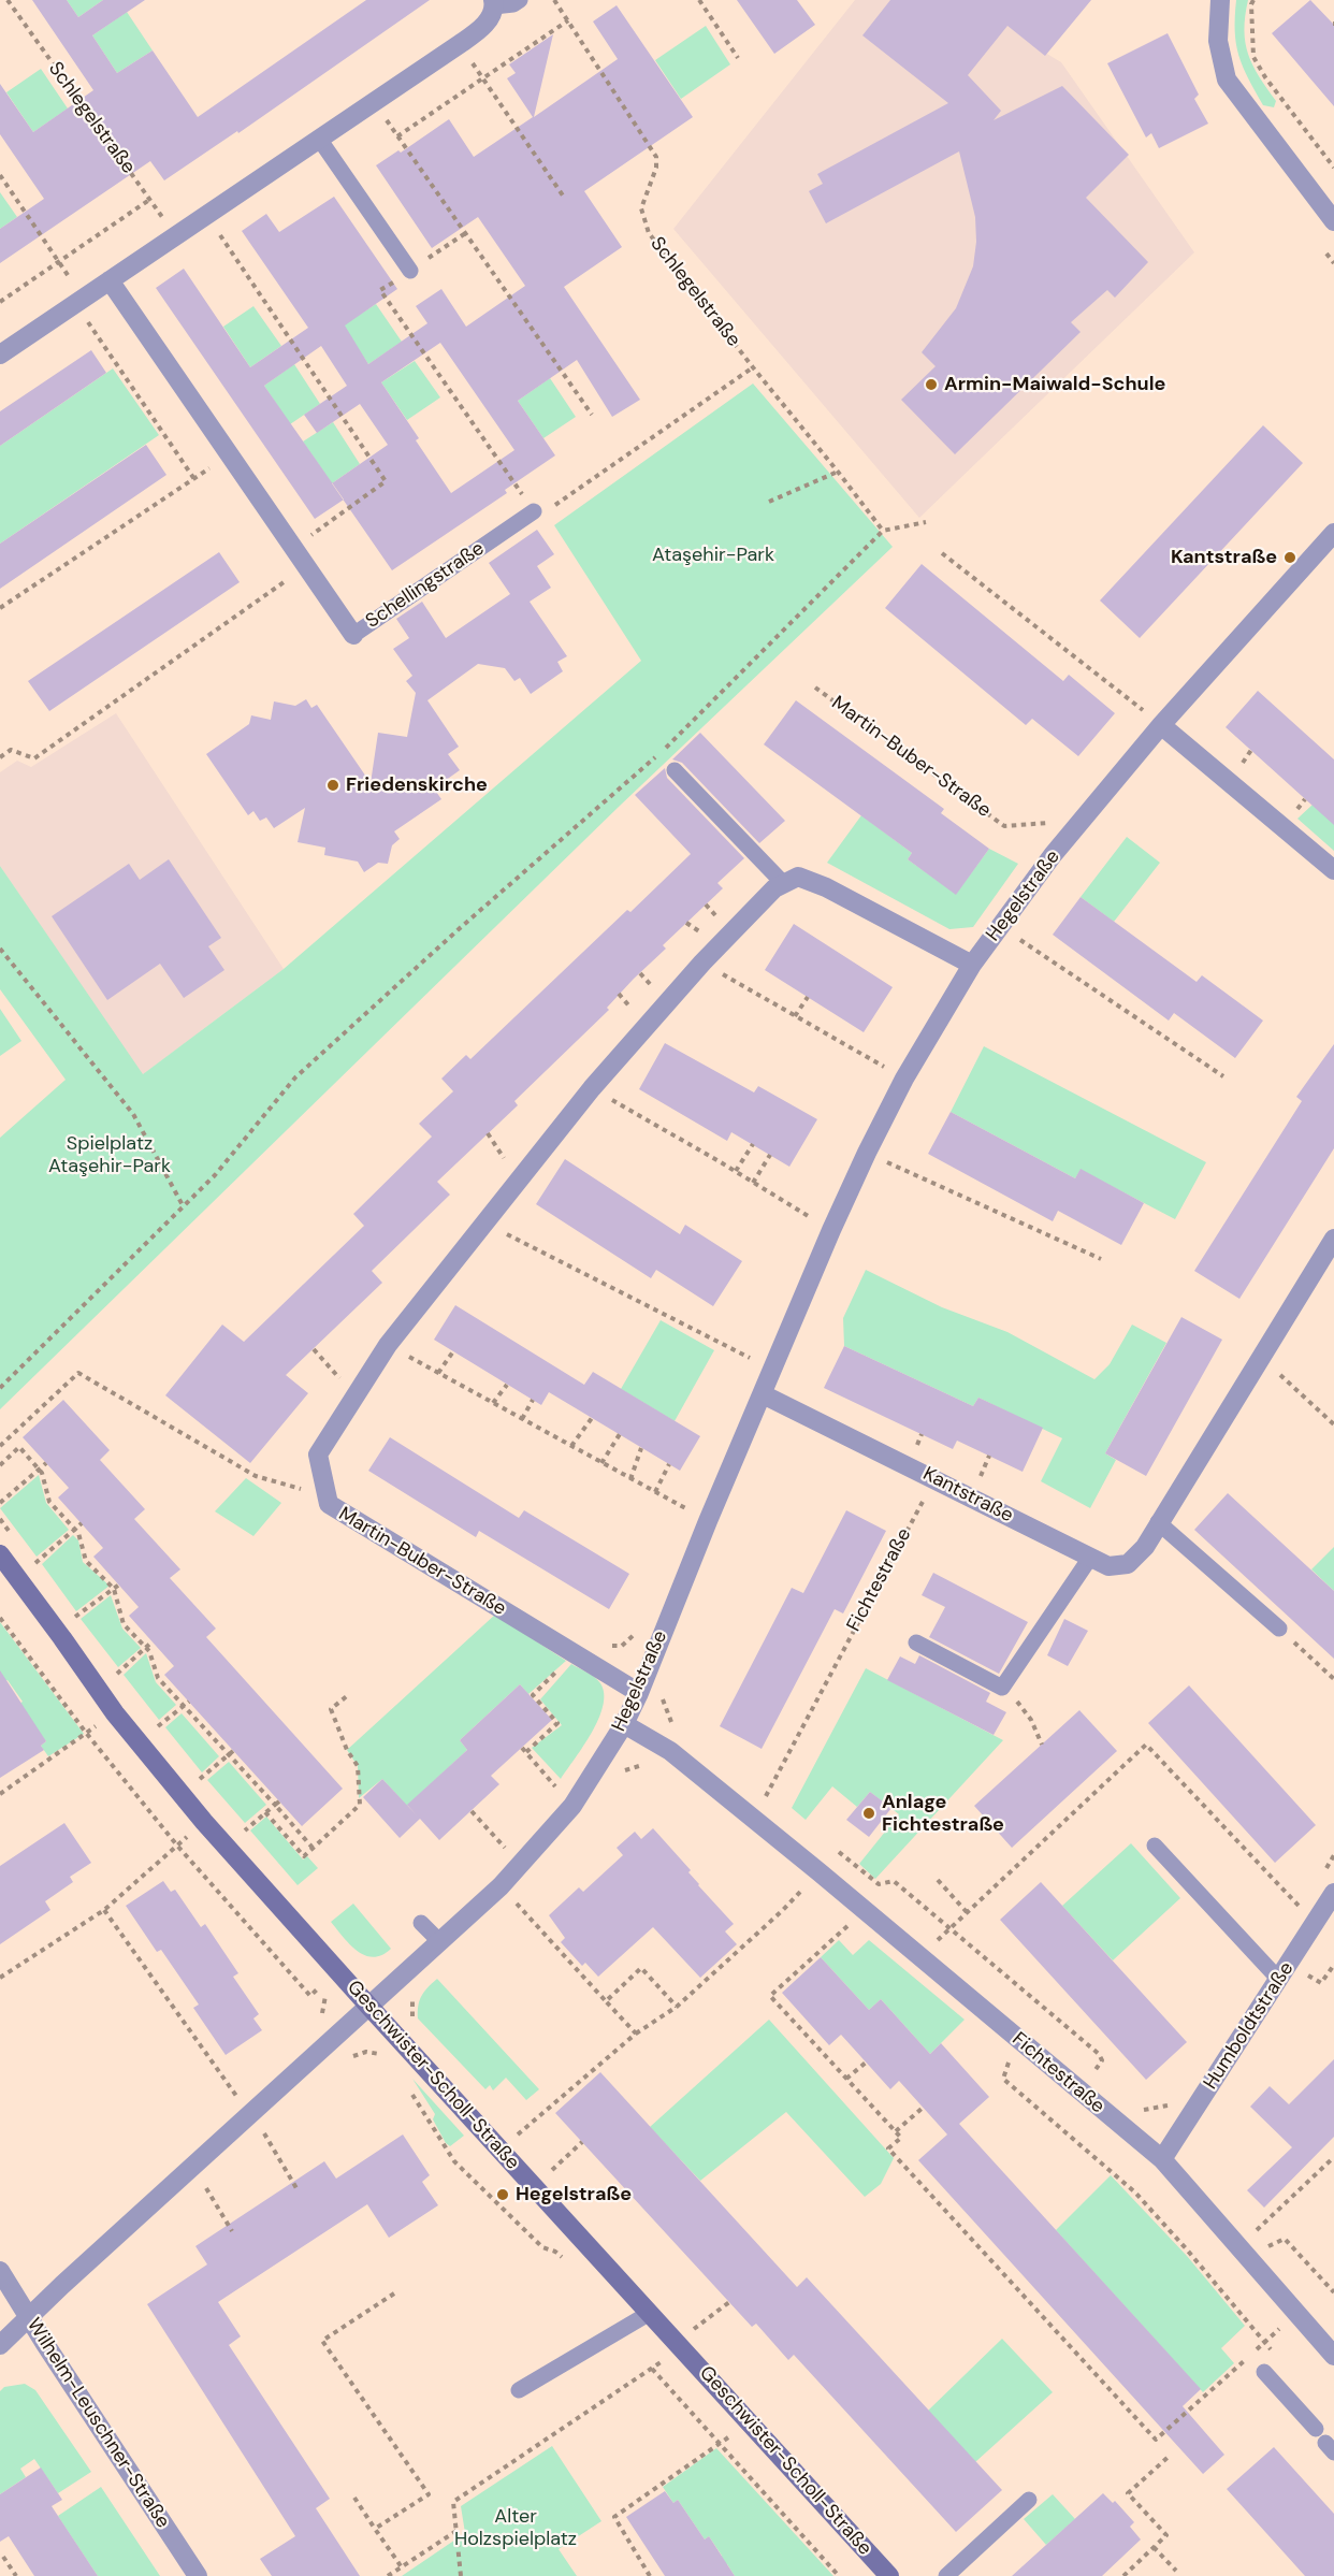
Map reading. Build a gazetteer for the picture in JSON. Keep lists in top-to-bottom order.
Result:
{
  "streets": {
    "street": [
      "Schellingstraße",
      "Martin-Buber-Straße",
      "Hegelstraße",
      "Kantstraße",
      "Fichtestraße",
      "Humboldtstraße",
      "Geschwister-Scholl-Straße",
      "Wilhelm-Leuschner-Straße"
    ],
    "path": ["Schlegelstraße"]
  },
  "crossings": [
    ["Martin-Buber-Straße", "Hegelstraße"],
    ["Hegelstraße", "Kantstraße"],
    ["Hegelstraße", "Fichtestraße"],
    ["Hegelstraße", "Geschwister-Scholl-Straße"],
    ["Hegelstraße", "Wilhelm-Leuschner-Straße"],
    ["Kantstraße", "Fichtestraße"],
    ["Fichtestraße", "Humboldtstraße"]
  ],
  "parks": ["Ataşehir-Park", "Spielplatz Ataşehir-Park", "Alter Holzspielplatz"],
  "places": [
    "Armin-Maiwald-Schule",
    "Kantstraße",
    "Friedenskirche",
    "Anlage Fichtestraße",
    "Hegelstraße"
  ]
}
